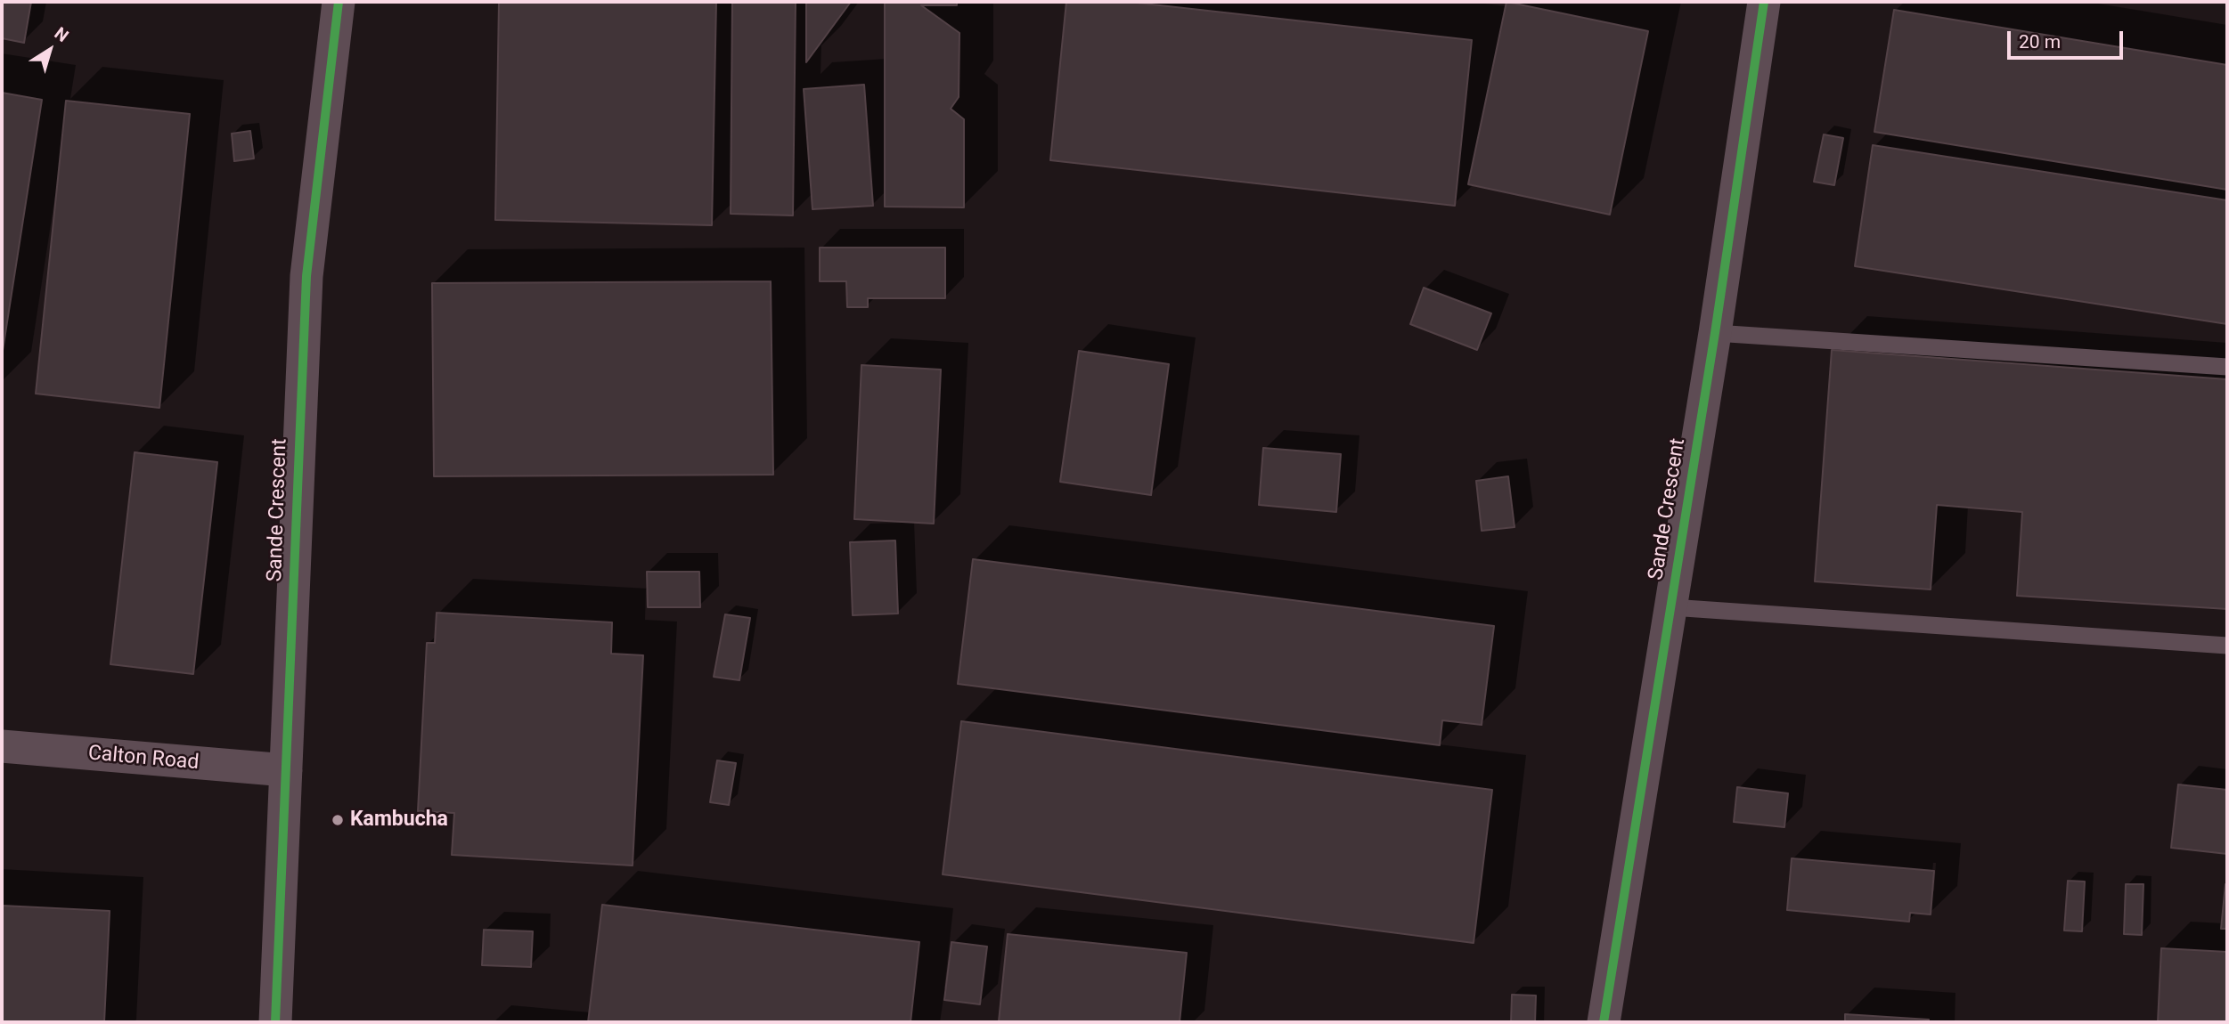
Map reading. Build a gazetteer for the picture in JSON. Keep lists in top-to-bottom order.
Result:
{
  "streets": {
    "street": ["Sande Crescent", "Calton Road"]
  },
  "crossings": [
    ["Sande Crescent", "Calton Road"]
  ],
  "places": ["Kambucha"],
  "scale_bar": "20 m",
  "north": "top right"
}
